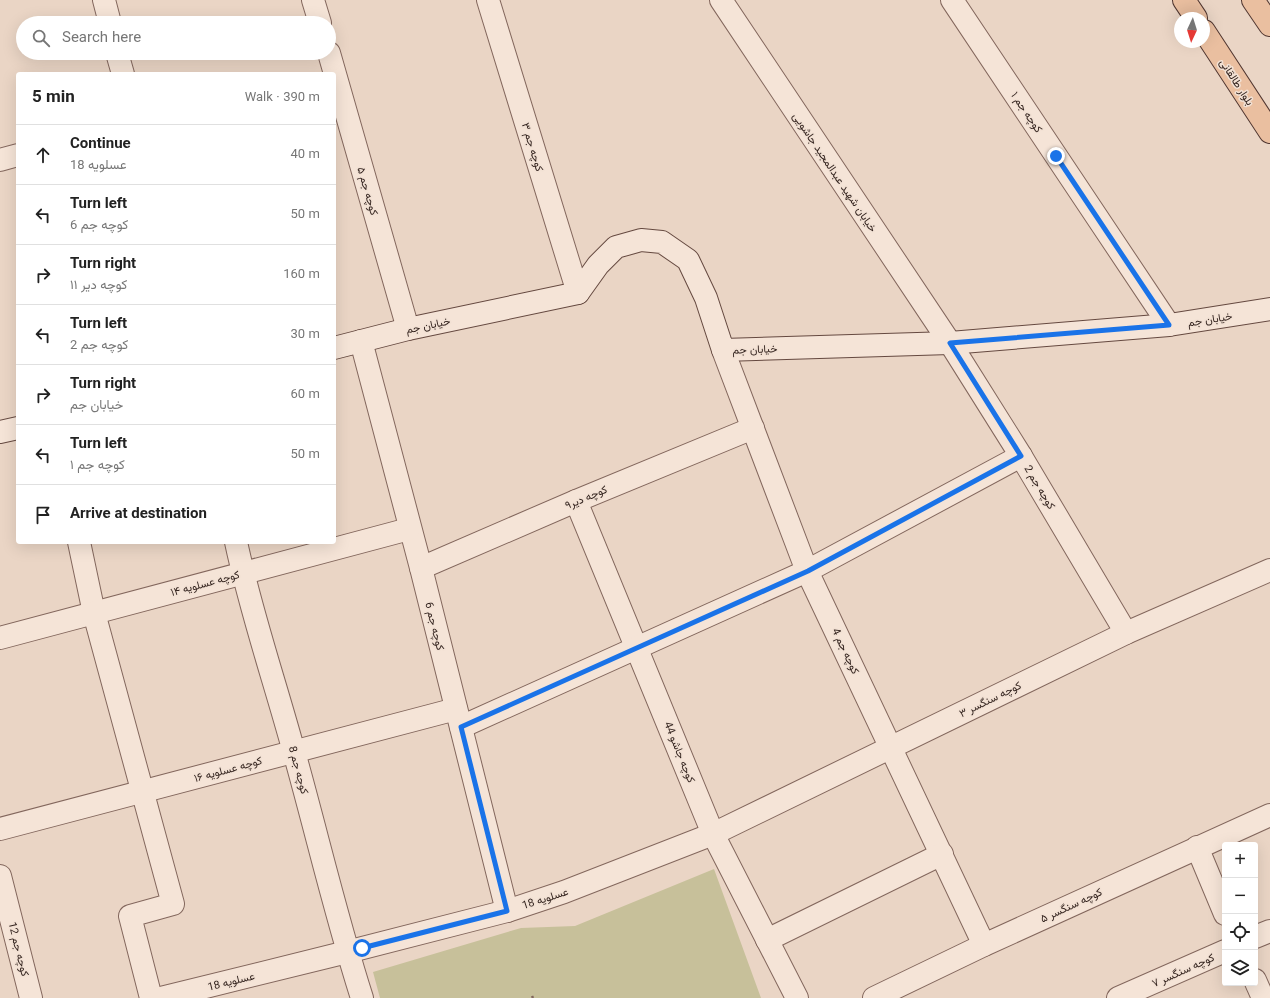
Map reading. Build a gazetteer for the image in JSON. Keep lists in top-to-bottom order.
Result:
{
  "streets": {
    "main road": ["بلوار طالقانی"],
    "street": [
      "کوچه جم ۱",
      "کوچه جم ۳",
      "خیابان شهید عبدالمجید جاشویی",
      "کوچه جم ۵",
      "خیابان جم",
      "کوچه جم 2",
      "کوچه دیر۹",
      "کوچه عسلویه ۱۴",
      "کوچه جم 6",
      "کوچه جم 4",
      "کوچه سنگسر ۳",
      "کوچه جاشو 44",
      "کوچه عسلویه ۱۶",
      "کوچه جم 8",
      "عسلویه 18",
      "کوچه سنگسر ۵",
      "کوچه جم 12",
      "کوچه سنگسر ۷"
    ]
  },
  "crossings": [
    ["کوچه جم ۱", "خیابان جم"],
    ["کوچه جم ۳", "خیابان جم"],
    ["خیابان شهید عبدالمجید جاشویی", "خیابان جم"],
    ["خیابان شهید عبدالمجید جاشویی", "کوچه جم 2"],
    ["کوچه جم ۵", "خیابان جم"],
    ["خیابان جم", "کوچه جم 2"],
    ["خیابان جم", "کوچه جم 6"],
    ["خیابان جم", "کوچه جم 4"],
    ["کوچه جم 2", "کوچه سنگسر ۳"],
    ["کوچه جم 2", "کوچه عسلویه ۱۶"],
    ["کوچه دیر۹", "کوچه جم 6"],
    ["کوچه دیر۹", "کوچه جم 4"],
    ["کوچه دیر۹", "کوچه جاشو 44"],
    ["کوچه عسلویه ۱۴", "کوچه جم 6"],
    ["کوچه عسلویه ۱۴", "کوچه جم 8"],
    ["کوچه جم 6", "کوچه عسلویه ۱۶"],
    ["کوچه جم 6", "عسلویه 18"],
    ["کوچه جم 4", "کوچه سنگسر ۳"],
    ["کوچه جم 4", "کوچه عسلویه ۱۶"],
    ["کوچه جم 4", "کوچه سنگسر ۵"],
    ["کوچه سنگسر ۳", "کوچه جاشو 44"],
    ["کوچه سنگسر ۳", "عسلویه 18"],
    ["کوچه جاشو 44", "کوچه عسلویه ۱۶"],
    ["کوچه جاشو 44", "عسلویه 18"],
    ["کوچه عسلویه ۱۶", "کوچه جم 8"],
    ["کوچه جم 8", "عسلویه 18"]
  ],
  "north": "bottom",
  "page": {
    "search": "Search here",
    "heading": ["5 min", "Walk · 390 m"],
    "list": [
      ["Continue", "عسلویه 18", "40 m"],
      ["Turn left", "کوچه جم 6", "50 m"],
      ["Turn right", "کوچه دیر ۱۱", "160 m"],
      ["Turn left", "کوچه جم 2", "30 m"],
      ["Turn right", "خیابان جم", "60 m"],
      ["Turn left", "کوچه جم ۱", "50 m"],
      "Arrive at destination"
    ],
    "map_buttons": ["+", "−"]
  }
}
